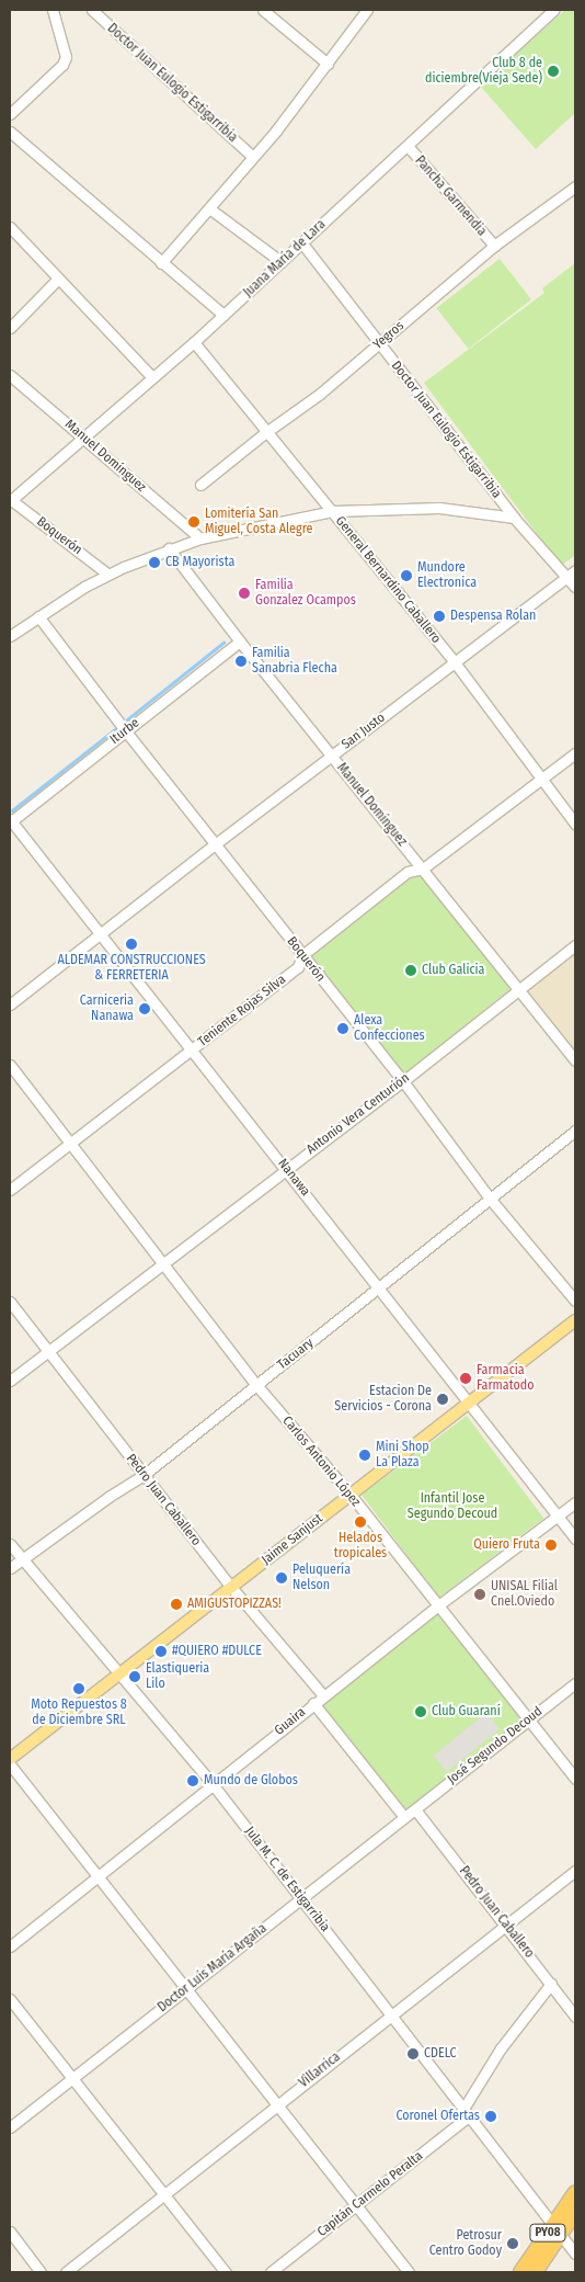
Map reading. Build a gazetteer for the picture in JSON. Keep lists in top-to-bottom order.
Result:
{
  "streets": {
    "highway": ["PY08"],
    "main road": ["Jaime Sanjust"],
    "street": [
      "Doctor Juan Eulogio Estigarribia",
      "Pancha Garmendia",
      "Juana María de Lara",
      "Yegros",
      "Manuel Domínguez",
      "Boquerón",
      "General Bernardino Caballero",
      "Iturbe",
      "San Justo",
      "Teniente Rojas Silva",
      "Antonio Vera Centurión",
      "Nanawa",
      "Tacuary",
      "Carlos Antonio López",
      "Pedro Juan Caballero",
      "Guaira",
      "José Segundo Decoud",
      "Jula M. C. de Estigarribia",
      "Doctor Luís María Argaña",
      "Villarrica",
      "Capitán Carmelo Peralta"
    ]
  },
  "crossings": [
    ["Doctor Juan Eulogio Estigarribia", "Juana María de Lara"],
    ["Doctor Juan Eulogio Estigarribia", "Yegros"],
    ["Doctor Juan Eulogio Estigarribia", "San Justo"],
    ["Pancha Garmendia", "Juana María de Lara"],
    ["Pancha Garmendia", "Yegros"],
    ["Juana María de Lara", "Manuel Domínguez"],
    ["Juana María de Lara", "Boquerón"],
    ["Juana María de Lara", "General Bernardino Caballero"],
    ["Yegros", "General Bernardino Caballero"],
    ["Manuel Domínguez", "Iturbe"],
    ["Manuel Domínguez", "San Justo"],
    ["Manuel Domínguez", "Teniente Rojas Silva"],
    ["Manuel Domínguez", "Antonio Vera Centurión"],
    ["Boquerón", "Iturbe"],
    ["Boquerón", "San Justo"],
    ["Boquerón", "Teniente Rojas Silva"],
    ["Boquerón", "Antonio Vera Centurión"],
    ["Boquerón", "Tacuary"],
    ["General Bernardino Caballero", "San Justo"],
    ["General Bernardino Caballero", "Teniente Rojas Silva"],
    ["Iturbe", "Nanawa"],
    ["San Justo", "Nanawa"],
    ["Teniente Rojas Silva", "Nanawa"],
    ["Teniente Rojas Silva", "Carlos Antonio López"],
    ["Antonio Vera Centurión", "Nanawa"],
    ["Antonio Vera Centurión", "Carlos Antonio López"],
    ["Antonio Vera Centurión", "Pedro Juan Caballero"],
    ["Nanawa", "Tacuary"],
    ["Nanawa", "Jaime Sanjust"],
    ["Nanawa", "Guaira"],
    ["Tacuary", "Carlos Antonio López"],
    ["Tacuary", "Pedro Juan Caballero"],
    ["Tacuary", "Jula M. C. de Estigarribia"],
    ["Carlos Antonio López", "Jaime Sanjust"],
    ["Carlos Antonio López", "Guaira"],
    ["Carlos Antonio López", "José Segundo Decoud"],
    ["Pedro Juan Caballero", "Jaime Sanjust"],
    ["Pedro Juan Caballero", "Guaira"],
    ["Pedro Juan Caballero", "José Segundo Decoud"],
    ["Pedro Juan Caballero", "Doctor Luís María Argaña"],
    ["Pedro Juan Caballero", "Villarrica"],
    ["Pedro Juan Caballero", "Capitán Carmelo Peralta"],
    ["Jaime Sanjust", "Jula M. C. de Estigarribia"],
    ["Guaira", "Jula M. C. de Estigarribia"],
    ["José Segundo Decoud", "Doctor Luís María Argaña"],
    ["Jula M. C. de Estigarribia", "Doctor Luís María Argaña"],
    ["Jula M. C. de Estigarribia", "Villarrica"],
    ["Jula M. C. de Estigarribia", "Capitán Carmelo Peralta"],
    ["Jula M. C. de Estigarribia", "PY08"]
  ],
  "parks": ["Infantil Jose Segundo Decoud"],
  "places": [
    "Club 8 de diciembre(Vieja Sede)",
    "Lomitería San Miguel, Costa Alegre",
    "CB Mayorista",
    "Mundore Electronica",
    "Familia Gonzalez Ocampos",
    "Despensa Rolan",
    "Familia Sanabria Flecha",
    "ALDEMAR CONSTRUCCIONES & FERRETERIA",
    "Club Galicia",
    "Carniceria Nanawa",
    "Alexa Confecciones",
    "Farmacia Farmatodo",
    "Estacion De Servicios - Corona",
    "Mini Shop La Plaza",
    "Helados tropicales",
    "Quiero Fruta",
    "Peluquería Nelson",
    "UNISAL Filial Cnel.Oviedo",
    "AMIGUSTOPIZZAS!",
    "#QUIERO #DULCE",
    "Elastiqueria Lilo",
    "Moto Repuestos 8 de Diciembre SRL",
    "Club Guaraní",
    "Mundo de Globos",
    "CDELC",
    "Coronel Ofertas",
    "Petrosur Centro Godoy"
  ]
}
